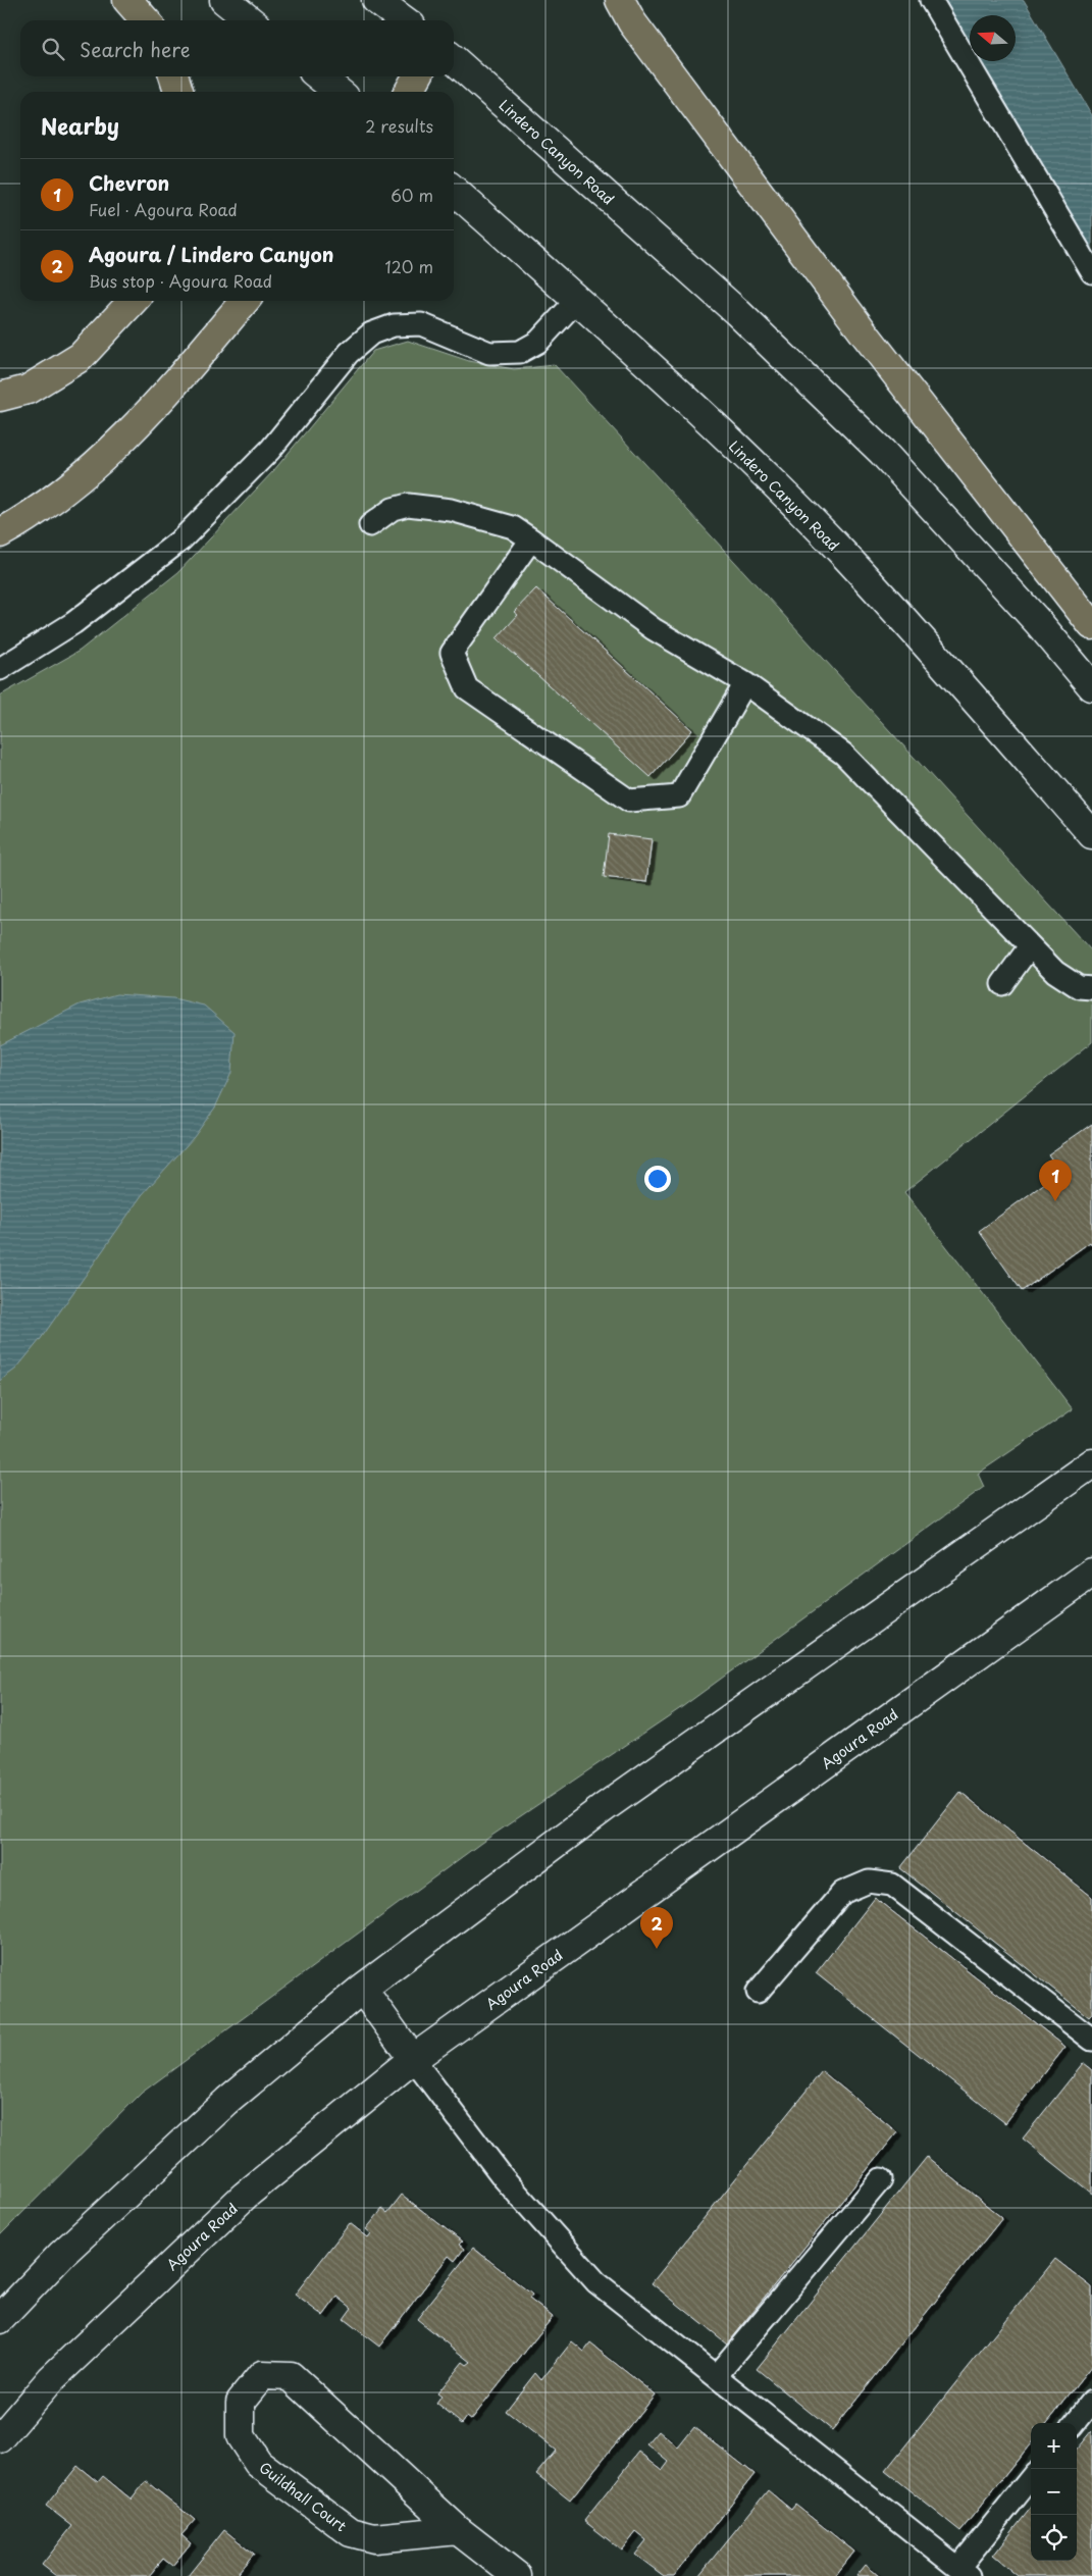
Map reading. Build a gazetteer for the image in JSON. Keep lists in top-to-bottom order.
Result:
{
  "streets": {
    "main road": ["Lindero Canyon Road", "Agoura Road", "Guildhall Court"]
  },
  "north": "left",
  "page": {
    "search": "Search here",
    "heading": ["Nearby", "2 results"],
    "list": [
      {
        "mark": "1",
        "name": "Chevron",
        "note": "Fuel · Agoura Road",
        "value": "60 m"
      },
      {
        "mark": "2",
        "name": "Agoura / Lindero Canyon",
        "note": "Bus stop · Agoura Road",
        "value": "120 m"
      }
    ],
    "pins": ["1", "2"],
    "map_buttons": ["+", "−"]
  }
}
